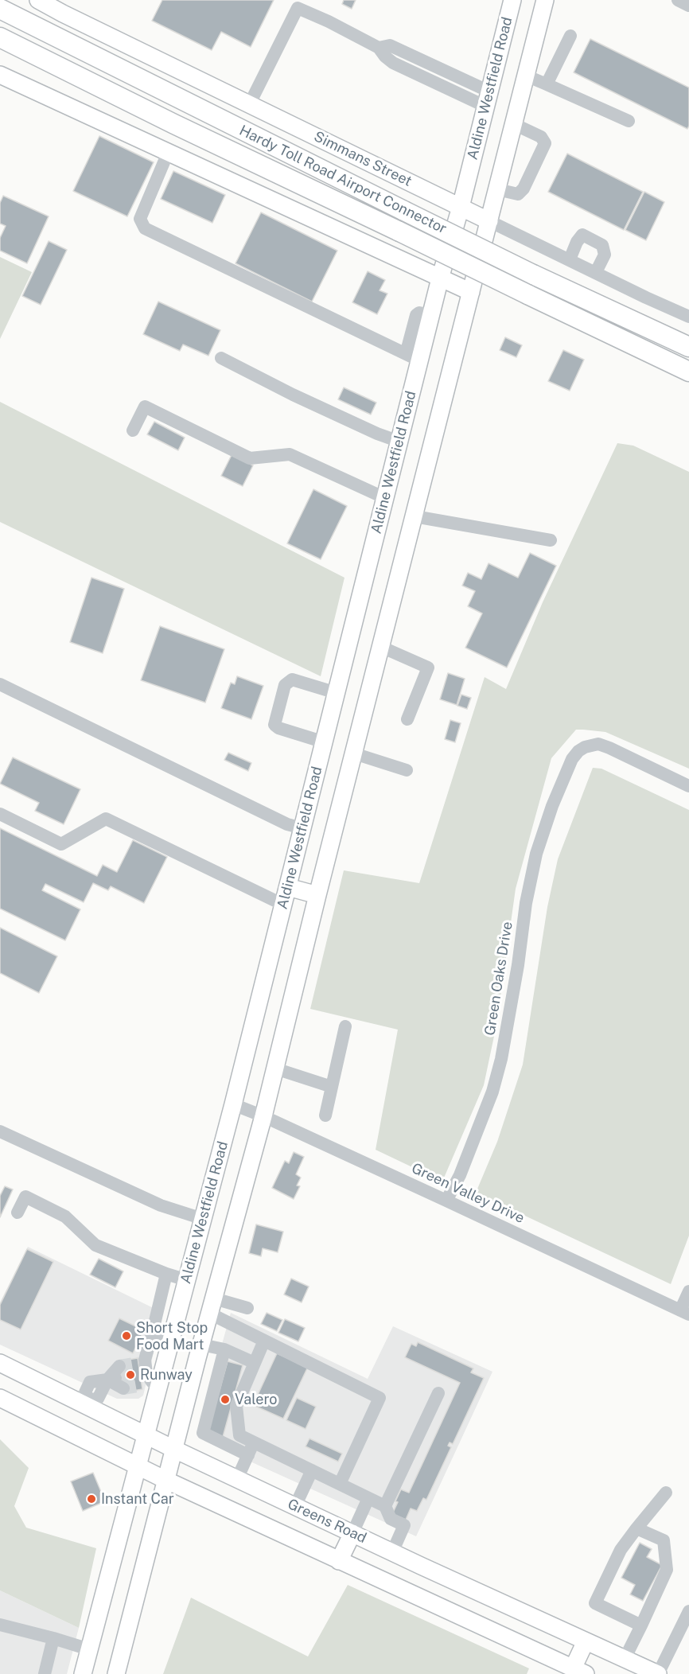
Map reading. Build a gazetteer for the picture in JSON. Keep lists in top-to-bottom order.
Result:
{
  "streets": {
    "highway": ["Hardy Toll Road Airport Connector"],
    "main road": ["Aldine Westfield Road", "Simmans Street", "Greens Road"],
    "street": ["Green Oaks Drive", "Green Valley Drive"]
  },
  "crossings": [
    ["Aldine Westfield Road", "Simmans Street"],
    ["Aldine Westfield Road", "Green Valley Drive"],
    ["Aldine Westfield Road", "Greens Road"],
    ["Green Oaks Drive", "Green Valley Drive"]
  ],
  "places": [
    "Short Stop Food Mart",
    "Runway",
    "Valero",
    "Instant Car"
  ]
}
